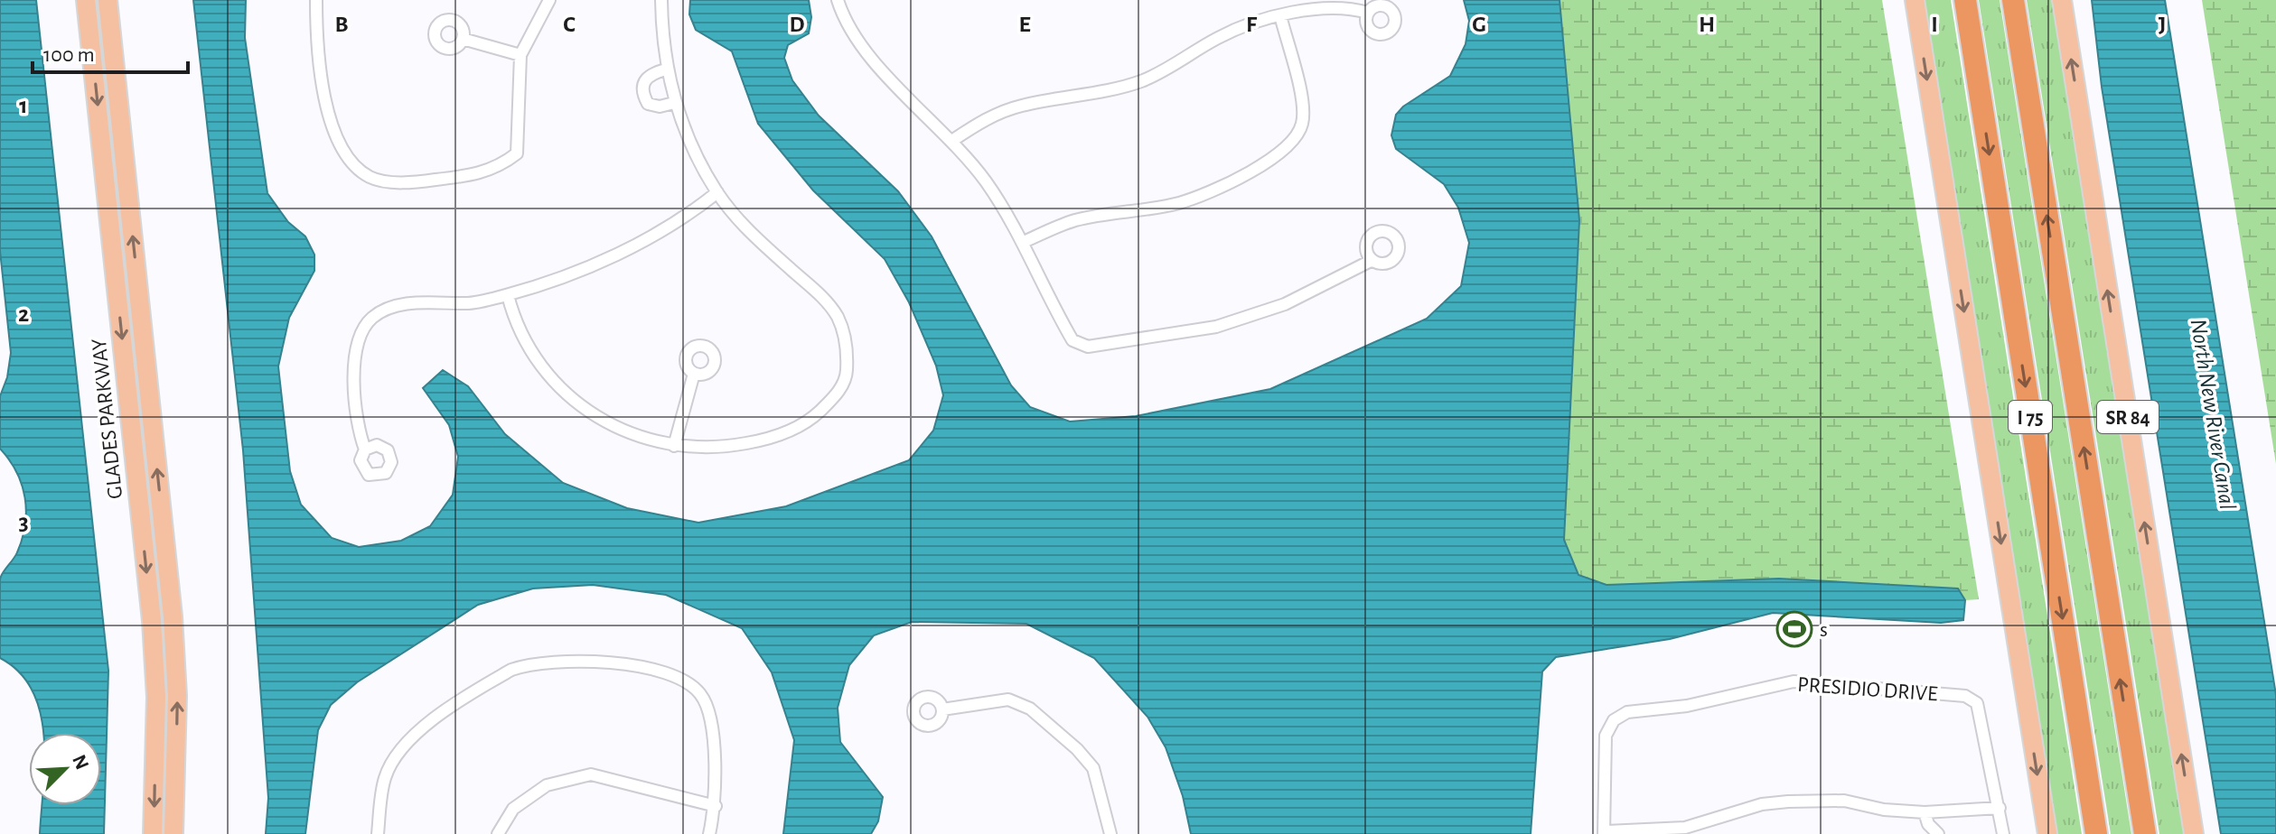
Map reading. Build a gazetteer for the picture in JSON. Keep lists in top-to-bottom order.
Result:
{
  "streets": {
    "highway": ["I 75"],
    "main road": ["SR 84", "GLADES PARKWAY"],
    "street": ["PRESIDIO DRIVE"]
  },
  "water": ["North New River Canal"],
  "places": {
    "sports": ["s"]
  },
  "scale_bar": "100 m",
  "north": "top right",
  "grid": {
    "columns": [
      "B",
      "C",
      "D",
      "E",
      "F",
      "G",
      "H",
      "I",
      "J"
    ],
    "rows": ["1", "2", "3"]
  }
}
